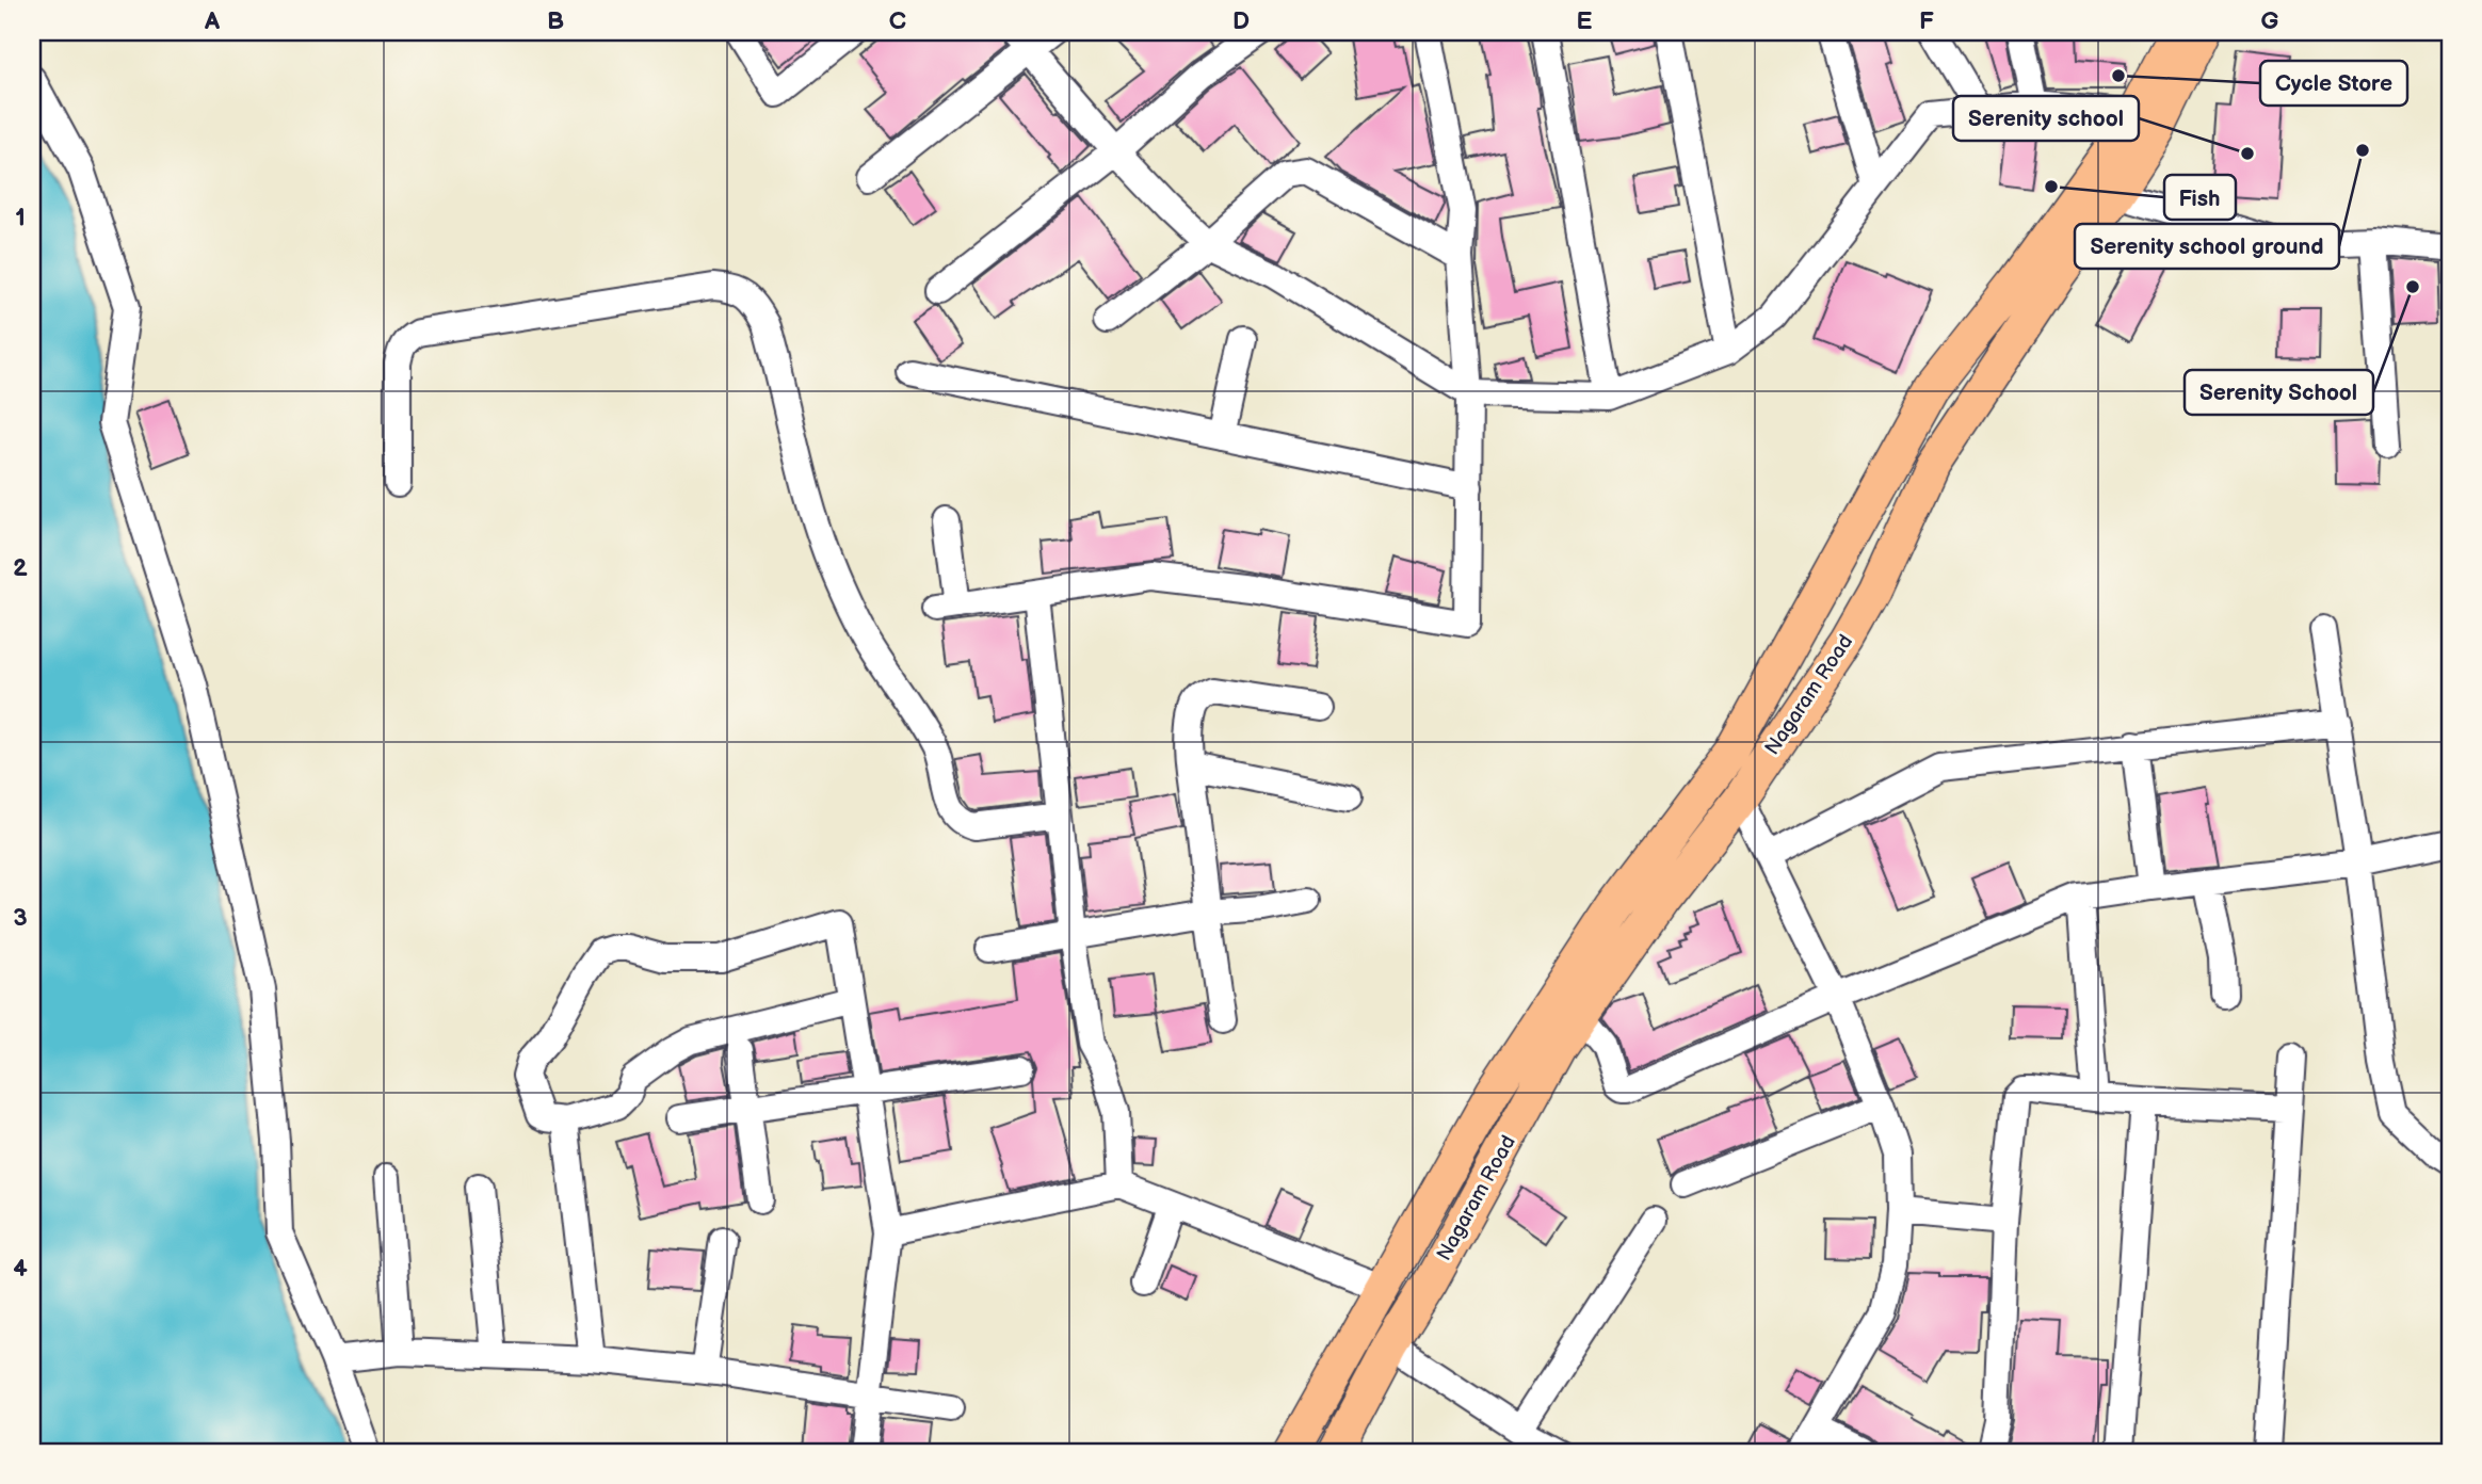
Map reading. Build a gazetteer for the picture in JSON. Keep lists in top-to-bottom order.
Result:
{
  "streets": {
    "main road": ["Nagaram Road"]
  },
  "places": [
    "Cycle Store",
    "Serenity school ground",
    "Serenity school",
    "Fish",
    "Serenity School"
  ],
  "grid": {
    "columns": [
      "A",
      "B",
      "C",
      "D",
      "E",
      "F",
      "G"
    ],
    "rows": [
      "1",
      "2",
      "3",
      "4"
    ]
  }
}
